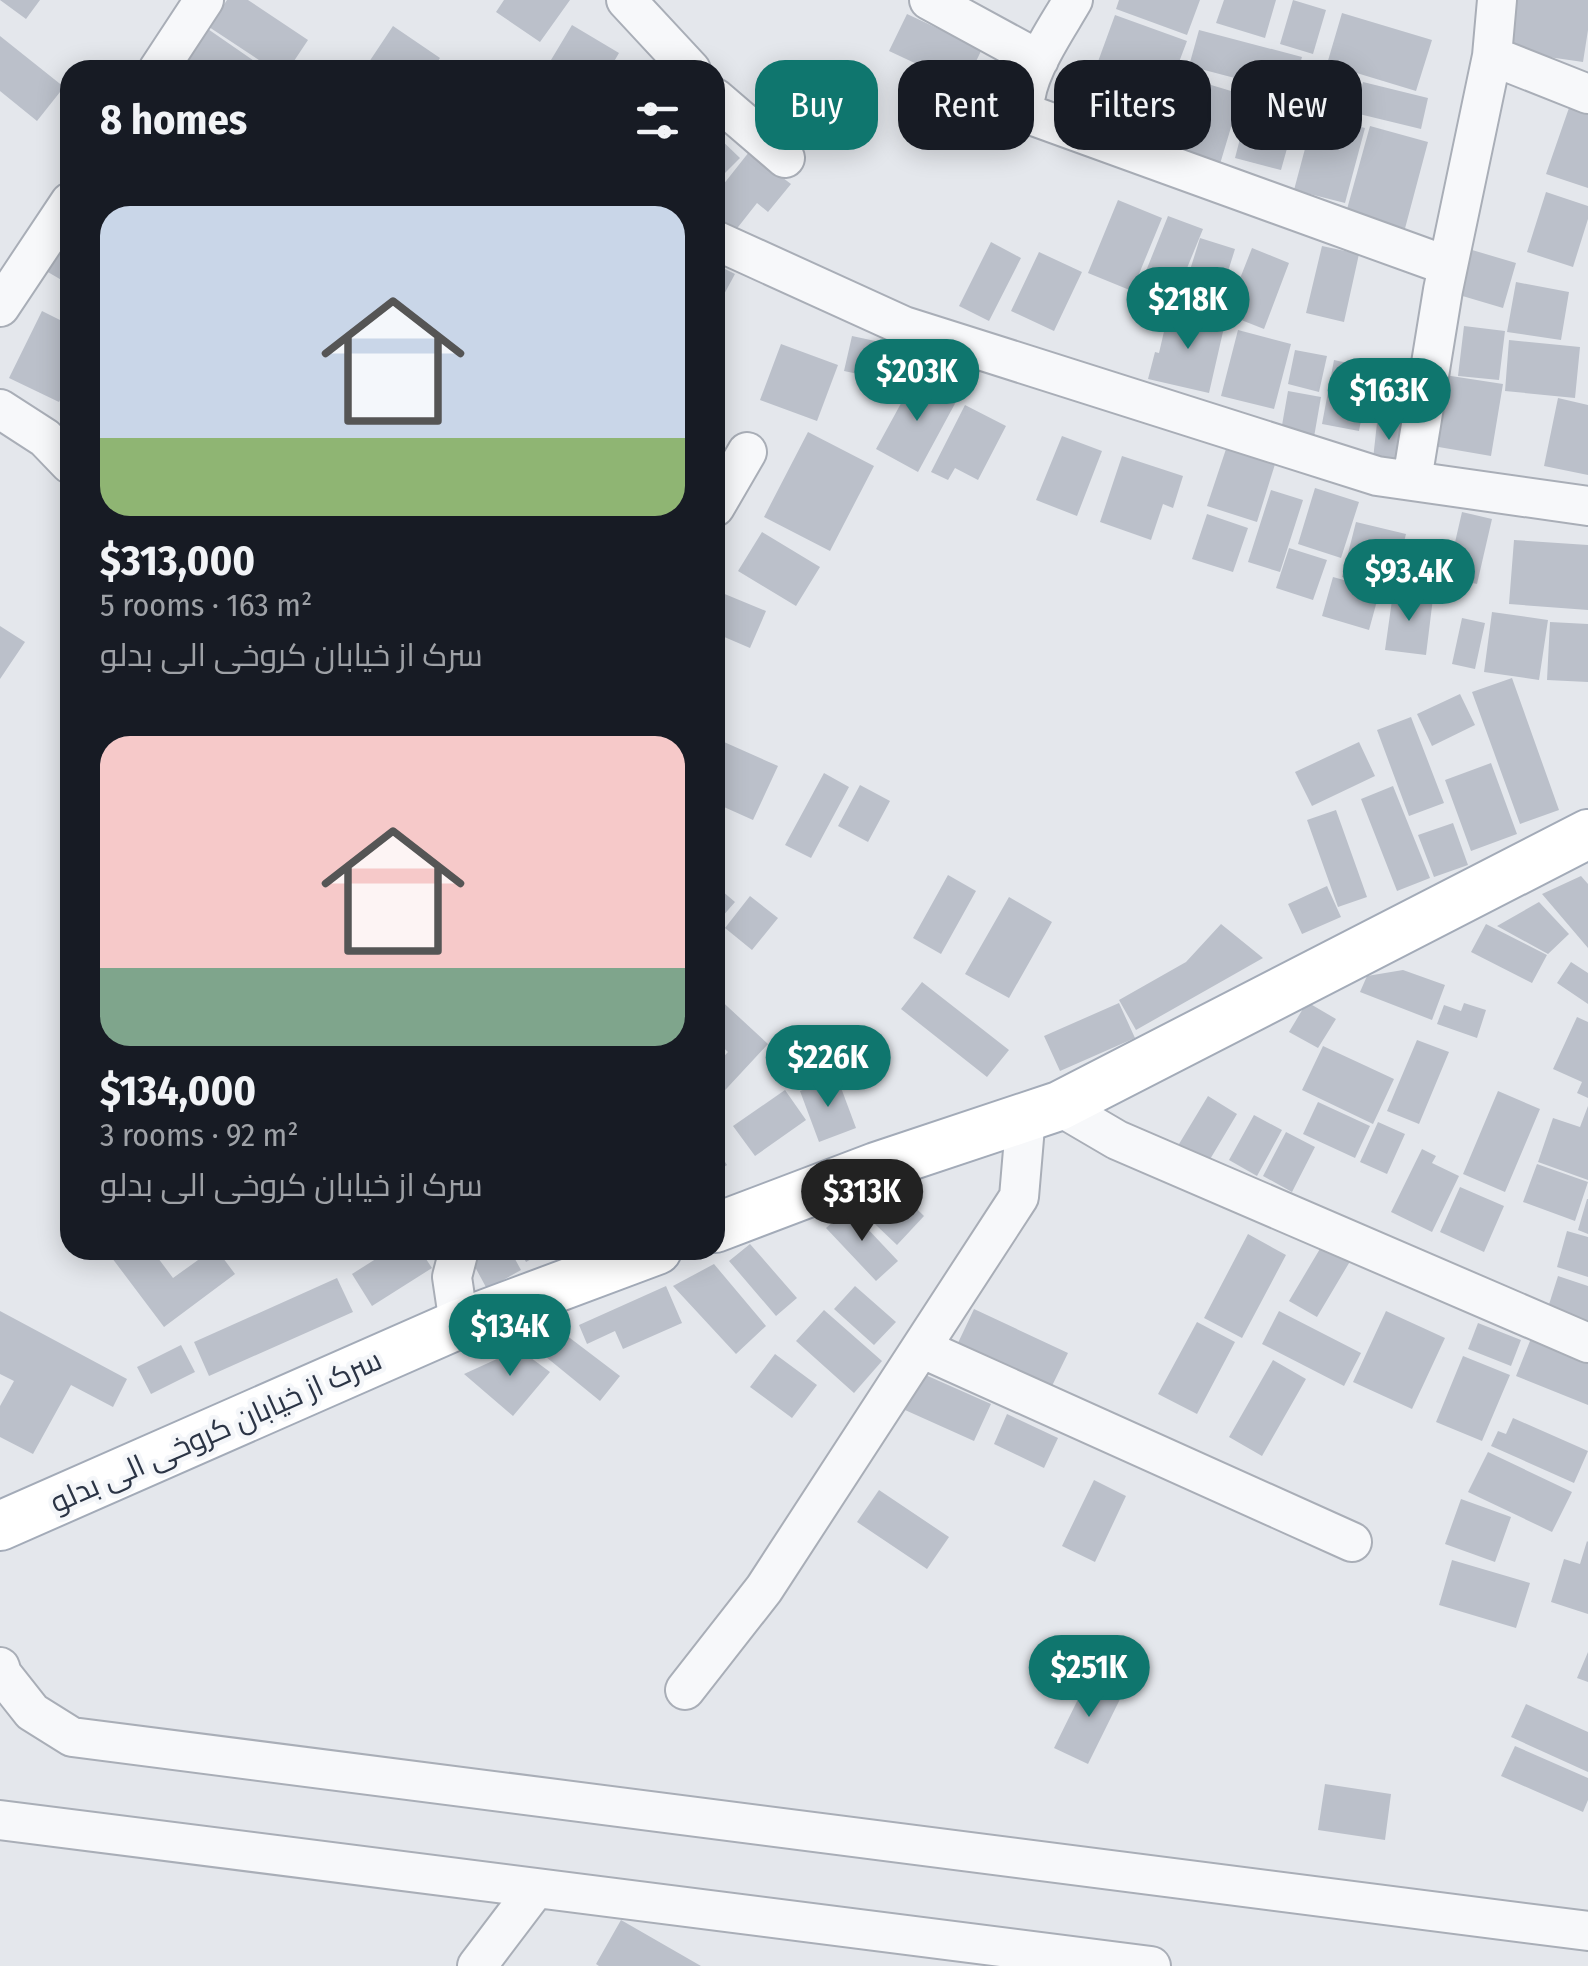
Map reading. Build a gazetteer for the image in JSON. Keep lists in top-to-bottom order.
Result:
{
  "streets": {
    "main road": ["سرک از خیابان کروخی الی بدلو"]
  },
  "page": {
    "chip": [
      "Buy",
      "Rent",
      "Filters",
      "New"
    ],
    "heading": "8 homes",
    "list": [
      {
        "name": "$313,000",
        "note": "5 rooms · 163 m² · سرک از خیابان کروخی الی بدلو"
      },
      {
        "name": "$134,000",
        "note": "3 rooms · 92 m² · سرک از خیابان کروخی الی بدلو"
      }
    ],
    "price": [
      "$218K",
      "$203K",
      "$163K",
      "$93.4K",
      "$226K",
      "$313K",
      "$134K",
      "$251K"
    ]
  }
}
